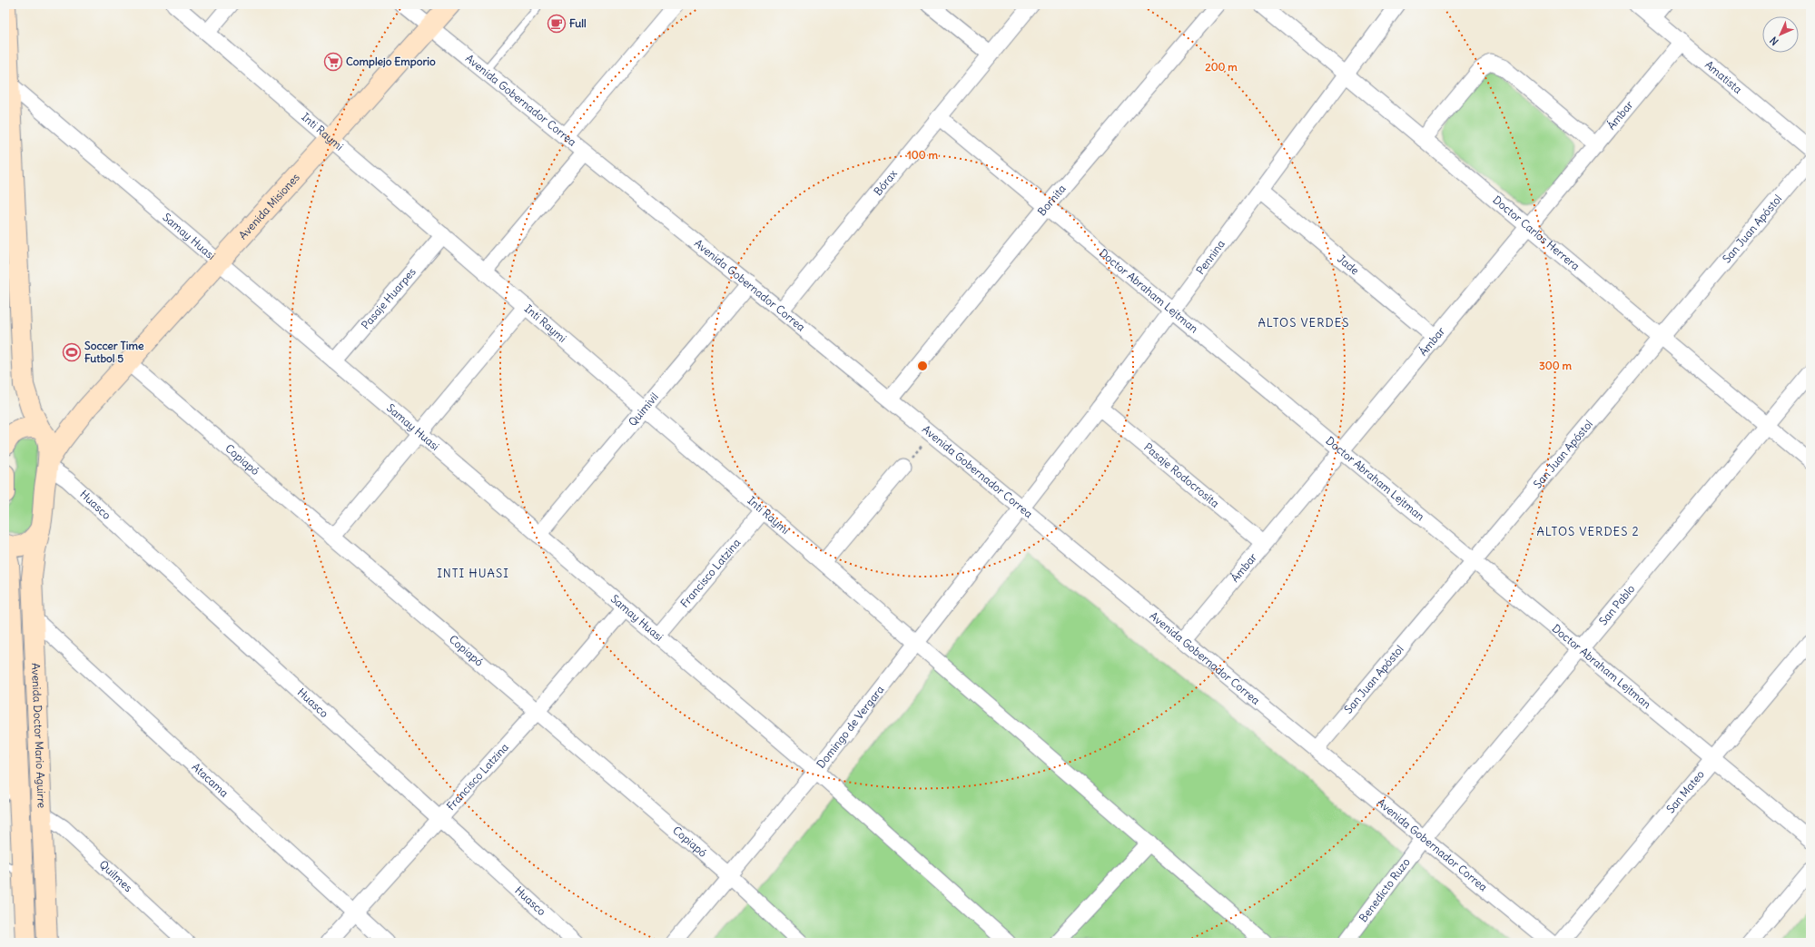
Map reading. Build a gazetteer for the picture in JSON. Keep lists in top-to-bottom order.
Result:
{
  "streets": {
    "main road": ["Avenida Misiones", "Avenida Doctor Mario Aguirre"],
    "street": [
      "Amatista",
      "Avenida Gobernador Correa",
      "Ámbar",
      "Inti Raymi",
      "Bórax",
      "Bornita",
      "San Juan Apóstol",
      "Doctor Carlos Herrera",
      "Samay Huasi",
      "Pennina",
      "Jade",
      "Doctor Abraham Lejtman",
      "Pasaje Huarpes",
      "Quimivil",
      "Copiapó",
      "Pasaje Rodocrosita",
      "Huasco",
      "Francisco Latzina",
      "San Pablo",
      "Domingo de Vergara",
      "Atacama",
      "San Mateo",
      "Quilmes",
      "Benedicto Ruzo"
    ]
  },
  "crossings": [
    ["Amatista", "Ámbar"],
    ["Avenida Gobernador Correa", "Ámbar"],
    ["Avenida Gobernador Correa", "Bórax"],
    ["Avenida Gobernador Correa", "Bornita"],
    ["Avenida Gobernador Correa", "Avenida Misiones"],
    ["Avenida Gobernador Correa", "San Juan Apóstol"],
    ["Avenida Gobernador Correa", "Pennina"],
    ["Avenida Gobernador Correa", "Quimivil"],
    ["Avenida Gobernador Correa", "San Pablo"],
    ["Avenida Gobernador Correa", "Domingo de Vergara"],
    ["Avenida Gobernador Correa", "Benedicto Ruzo"],
    ["Ámbar", "Doctor Carlos Herrera"],
    ["Ámbar", "Jade"],
    ["Ámbar", "Doctor Abraham Lejtman"],
    ["Ámbar", "Pasaje Rodocrosita"],
    ["Inti Raymi", "Avenida Misiones"],
    ["Inti Raymi", "Pasaje Huarpes"],
    ["Inti Raymi", "Quimivil"],
    ["Inti Raymi", "Francisco Latzina"],
    ["Inti Raymi", "Domingo de Vergara"],
    ["Bórax", "Doctor Abraham Lejtman"],
    ["Bornita", "Doctor Abraham Lejtman"],
    ["Avenida Misiones", "Samay Huasi"],
    ["Avenida Misiones", "Copiapó"],
    ["Avenida Misiones", "Huasco"],
    ["Avenida Misiones", "Avenida Doctor Mario Aguirre"],
    ["San Juan Apóstol", "Doctor Carlos Herrera"],
    ["San Juan Apóstol", "Doctor Abraham Lejtman"],
    ["Doctor Carlos Herrera", "Pennina"],
    ["Doctor Carlos Herrera", "San Pablo"],
    ["Samay Huasi", "Pasaje Huarpes"],
    ["Samay Huasi", "Quimivil"],
    ["Samay Huasi", "Francisco Latzina"],
    ["Samay Huasi", "Domingo de Vergara"],
    ["Pennina", "Jade"],
    ["Pennina", "Doctor Abraham Lejtman"],
    ["Pennina", "Pasaje Rodocrosita"],
    ["Pennina", "Domingo de Vergara"],
    ["Doctor Abraham Lejtman", "San Pablo"],
    ["Doctor Abraham Lejtman", "San Mateo"],
    ["Copiapó", "Francisco Latzina"],
    ["Copiapó", "Domingo de Vergara"],
    ["Huasco", "Francisco Latzina"],
    ["Huasco", "Avenida Doctor Mario Aguirre"],
    ["Francisco Latzina", "Atacama"],
    ["San Pablo", "Benedicto Ruzo"],
    ["Avenida Doctor Mario Aguirre", "Atacama"],
    ["Avenida Doctor Mario Aguirre", "Quilmes"]
  ],
  "districts": ["ALTOS VERDES", "ALTOS VERDES 2", "INTI HUASI"],
  "places": {
    "cafe": ["Full"],
    "supermarket": ["Complejo Emporio"],
    "sports": ["Soccer Time Futbol 5"]
  },
  "north": "bottom left",
  "rings": ["200 m", "100 m", "300 m"]
}
